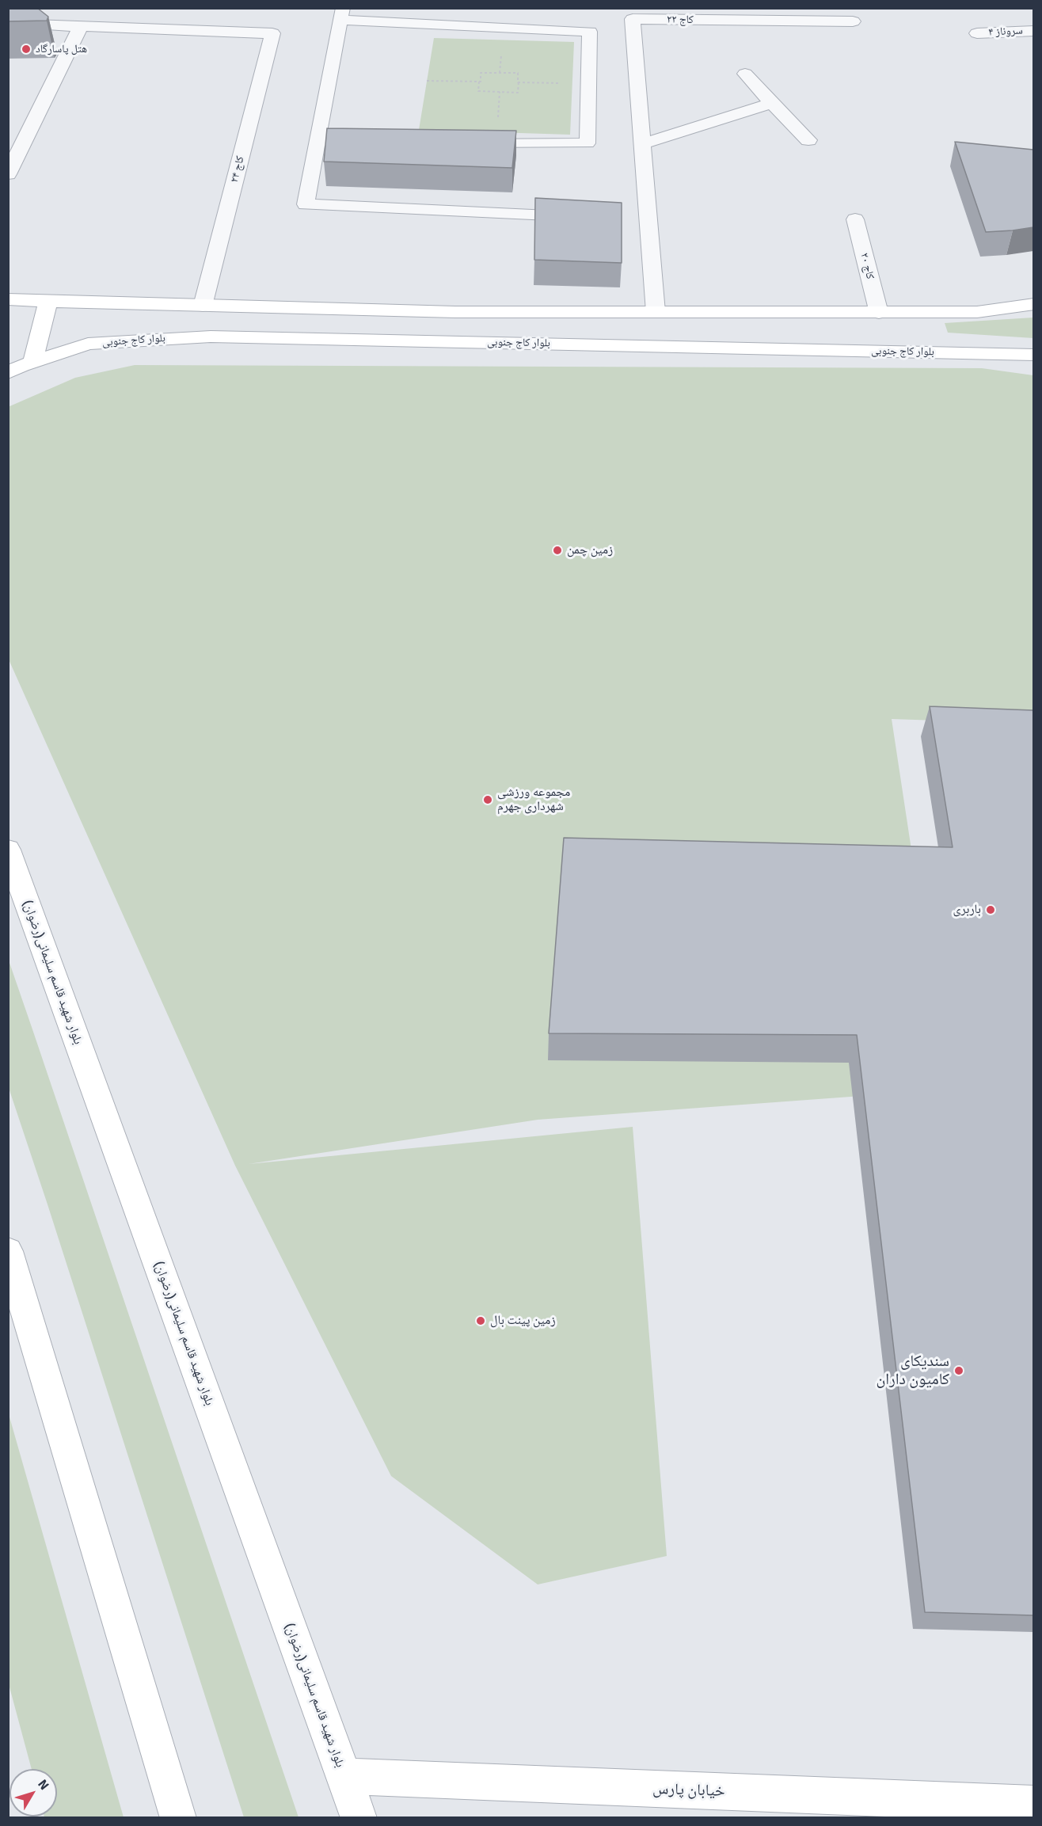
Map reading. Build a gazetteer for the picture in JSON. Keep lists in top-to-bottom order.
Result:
{
  "streets": {
    "main road": ["بلوار کاج جنوبی", "بلوار شهید قاسم سلیمانی(رضوان)", "خیابان پارس"],
    "street": [
      "کاج ۲۲",
      "سروناز ۴",
      "کاج ۲۴",
      "کاج ۲۰"
    ]
  },
  "crossings": [
    ["کاج ۲۲", "بلوار کاج جنوبی"],
    ["کاج ۲۴", "بلوار کاج جنوبی"],
    ["کاج ۲۰", "بلوار کاج جنوبی"],
    ["بلوار شهید قاسم سلیمانی(رضوان)", "خیابان پارس"]
  ],
  "places": [
    "هتل پاسارگاد",
    "زمین چمن",
    "مجموعه ورزشی شهرداری جهرم",
    "باربری",
    "زمین پینت بال",
    "سندیکای کامیون داران"
  ],
  "north": "top right"
}
